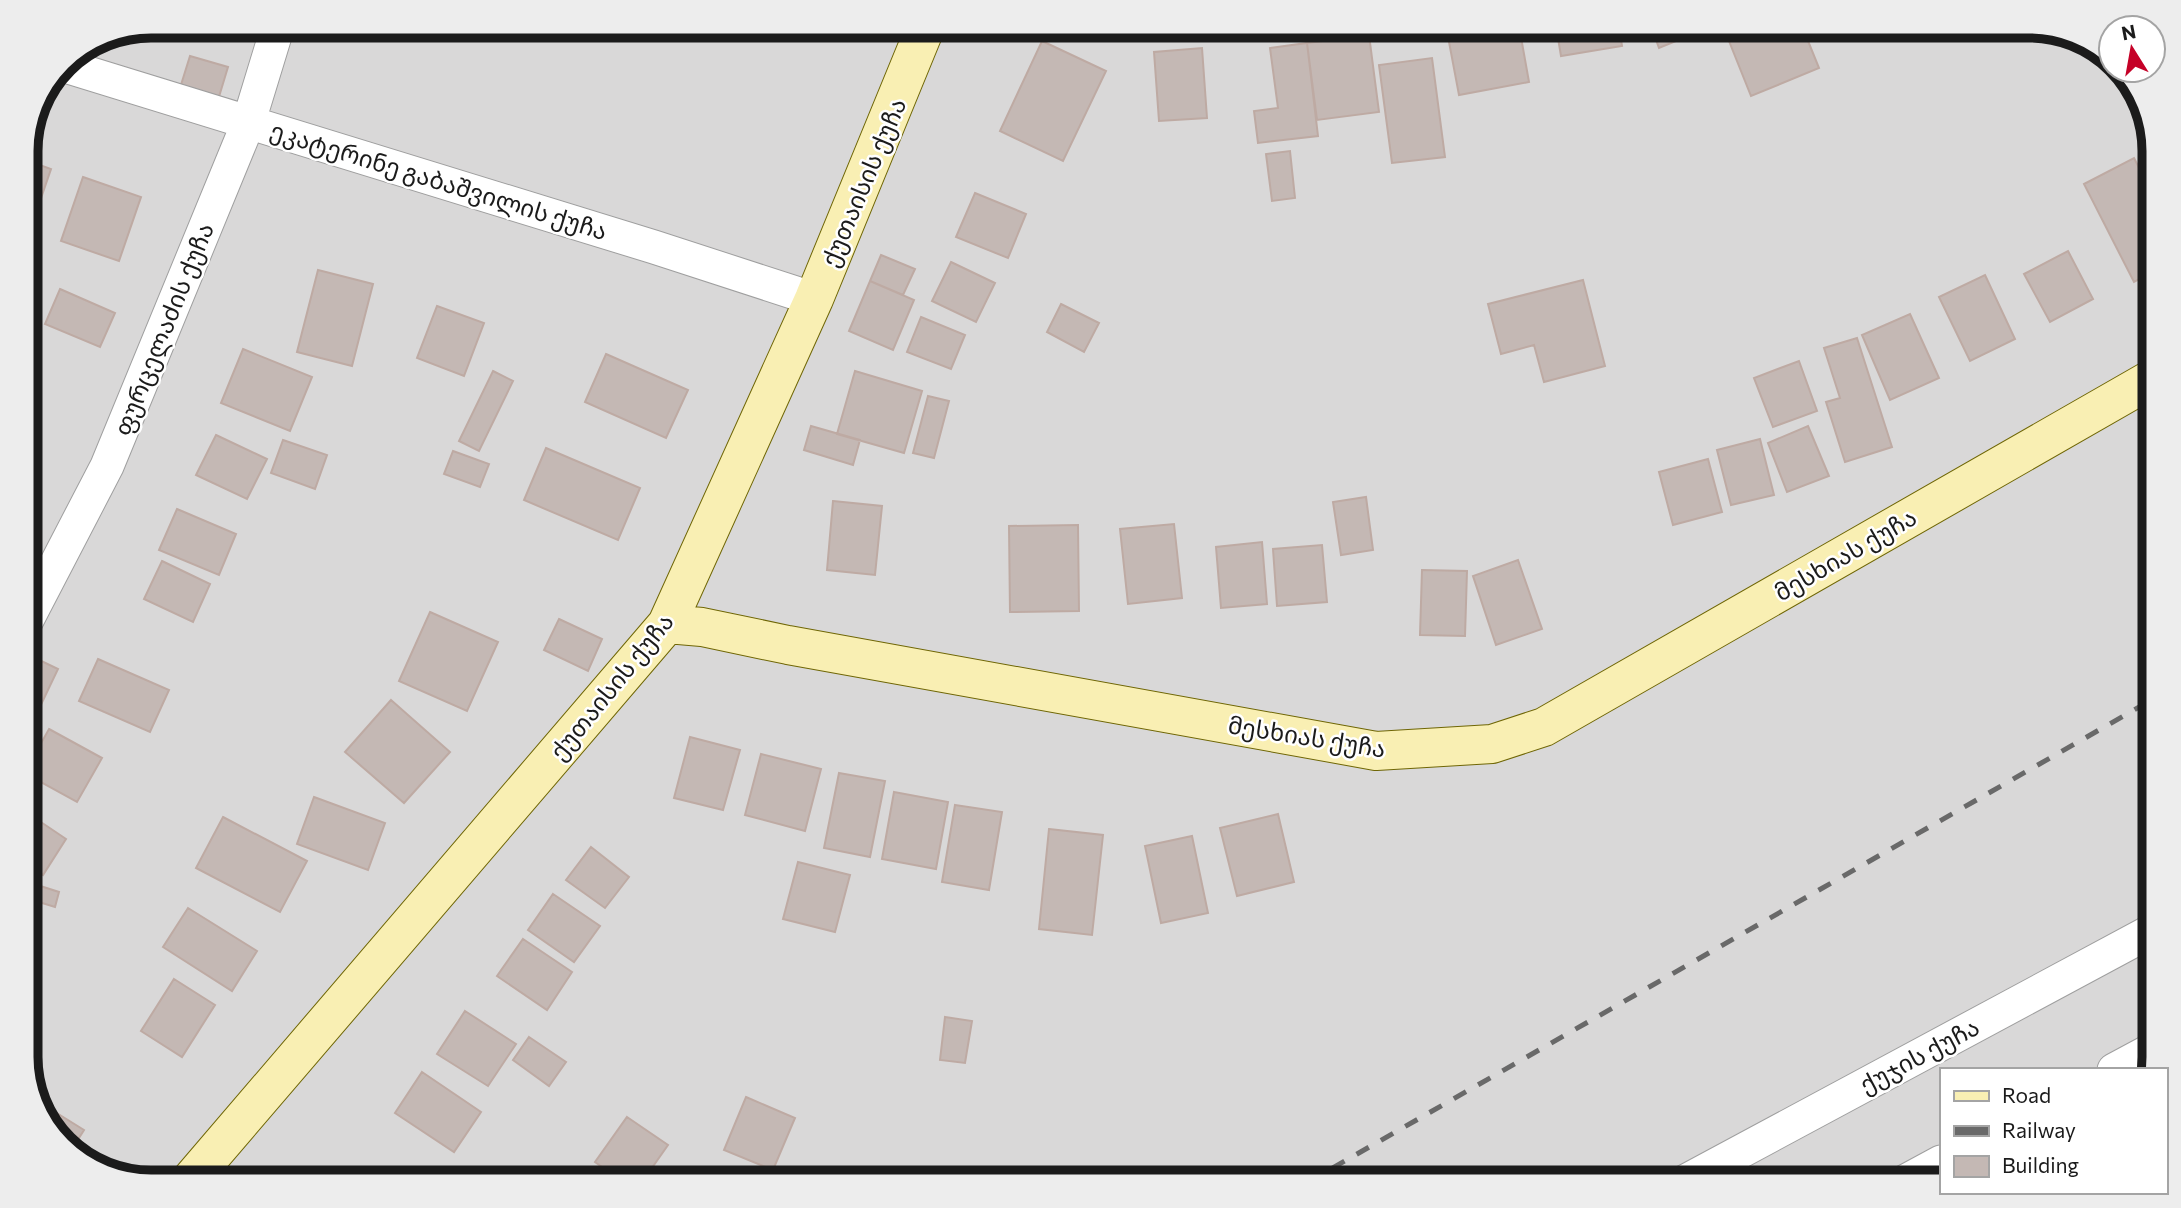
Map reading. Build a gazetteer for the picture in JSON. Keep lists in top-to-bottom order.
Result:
{
  "streets": {
    "street": [
      "ეკატერინე გაბაშვილის ქუჩა",
      "ქუთაისის ქუჩა",
      "ფურცელაძის ქუჩა",
      "მესხიას ქუჩა",
      "ქუჯის ქუჩა"
    ]
  },
  "crossings": [
    ["ეკატერინე გაბაშვილის ქუჩა", "ქუთაისის ქუჩა"],
    ["ეკატერინე გაბაშვილის ქუჩა", "ფურცელაძის ქუჩა"],
    ["ქუთაისის ქუჩა", "მესხიას ქუჩა"]
  ],
  "legend": ["Road", "Railway", "Building"],
  "north": "top"
}
